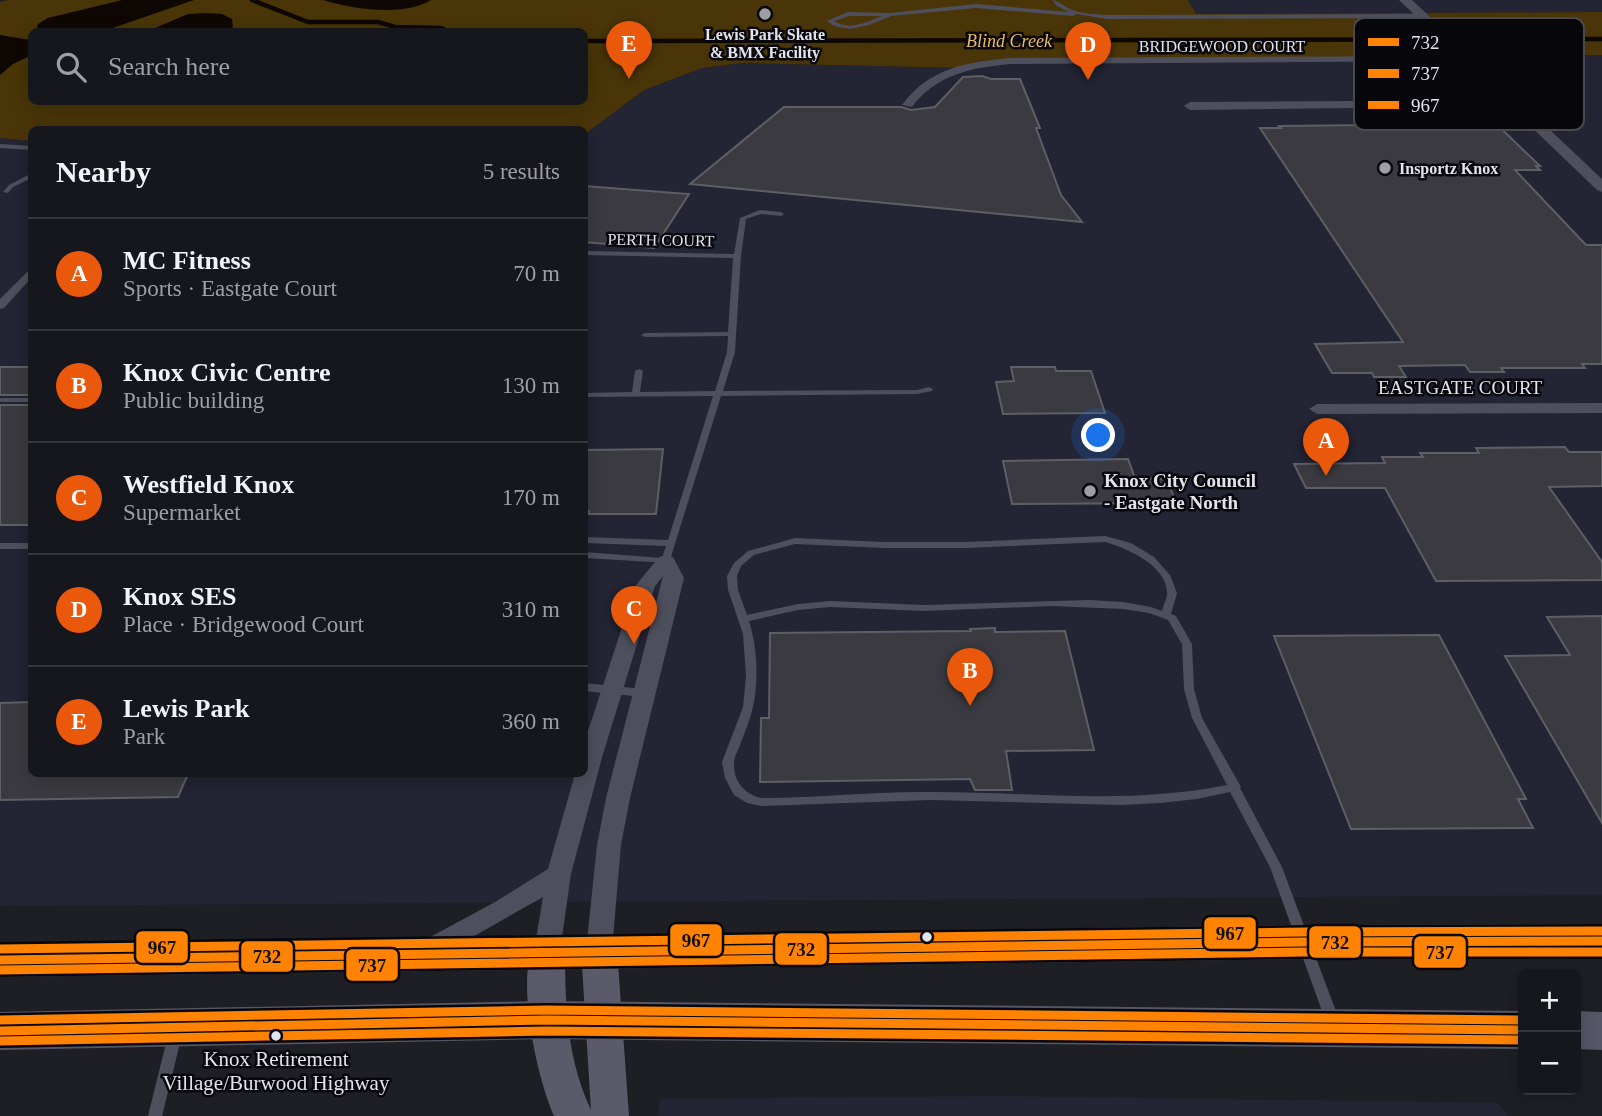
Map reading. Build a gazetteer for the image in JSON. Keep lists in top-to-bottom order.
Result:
{
  "streets": {
    "street": ["BRIDGEWOOD COURT", "EASTGATE COURT"],
    "lane": ["PERTH COURT"]
  },
  "water": ["Blind Creek"],
  "places": [
    "Lewis Park Skate & BMX Facility",
    "Insportz Knox",
    "Knox City Council - Eastgate North",
    "Knox Retirement Village/Burwood Highway"
  ],
  "lines": ["transit line 967", "transit line 732", "transit line 737"],
  "legend": ["732", "737", "967"],
  "page": {
    "pins": [
      "E",
      "D",
      "A",
      "C",
      "B"
    ],
    "search": "Search here",
    "heading": ["Nearby", "5 results"],
    "list": [
      {
        "mark": "A",
        "name": "MC Fitness",
        "note": "Sports · Eastgate Court",
        "value": "70 m"
      },
      {
        "mark": "B",
        "name": "Knox Civic Centre",
        "note": "Public building",
        "value": "130 m"
      },
      {
        "mark": "C",
        "name": "Westfield Knox",
        "note": "Supermarket",
        "value": "170 m"
      },
      {
        "mark": "D",
        "name": "Knox SES",
        "note": "Place · Bridgewood Court",
        "value": "310 m"
      },
      {
        "mark": "E",
        "name": "Lewis Park",
        "note": "Park",
        "value": "360 m"
      }
    ],
    "map_buttons": ["+", "−"]
  }
}
